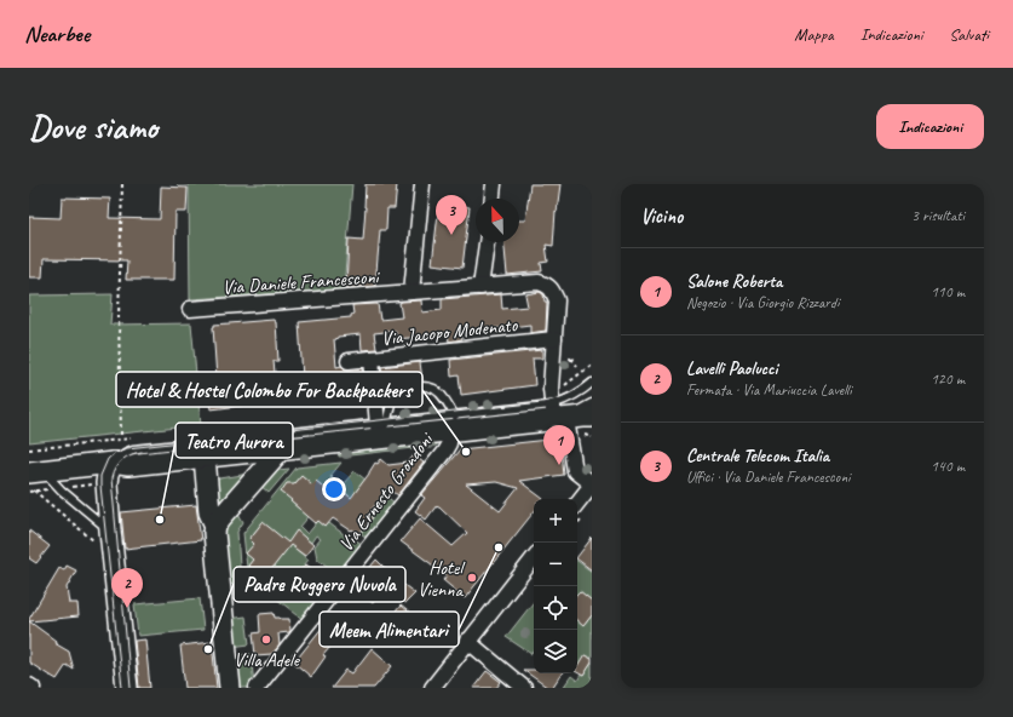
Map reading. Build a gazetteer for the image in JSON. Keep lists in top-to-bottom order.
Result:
{
  "streets": {
    "street": ["Via Daniele Francesconi", "Via Jacopo Modenato", "Via Ernesto Grondoni"]
  },
  "crossings": [
    ["Via Daniele Francesconi", "Via Jacopo Modenato"]
  ],
  "places": [
    "Hotel & Hostel Colombo For Backpackers",
    "Teatro Aurora",
    "Meem Alimentari",
    "Hotel Vienna",
    "Villa Adele",
    "Padre Ruggero Nuvola"
  ],
  "north": "top",
  "page": {
    "header": "Nearbee",
    "nav": ["Mappa", "Indicazioni", "Salvati"],
    "buttons": "Indicazioni",
    "title": "Dove siamo",
    "heading": ["Vicino", "3 risultati"],
    "pins": ["3", "1", "2"],
    "list": [
      {
        "mark": "1",
        "name": "Salone Roberta",
        "note": "Negozio · Via Giorgio Rizzardi",
        "value": "110 m"
      },
      {
        "mark": "2",
        "name": "Lavelli Paolucci",
        "note": "Fermata · Via Mariuccia Lavelli",
        "value": "120 m"
      },
      {
        "mark": "3",
        "name": "Centrale Telecom Italia",
        "note": "Uffici · Via Daniele Francesconi",
        "value": "140 m"
      }
    ],
    "map_buttons": ["+", "−"]
  }
}
